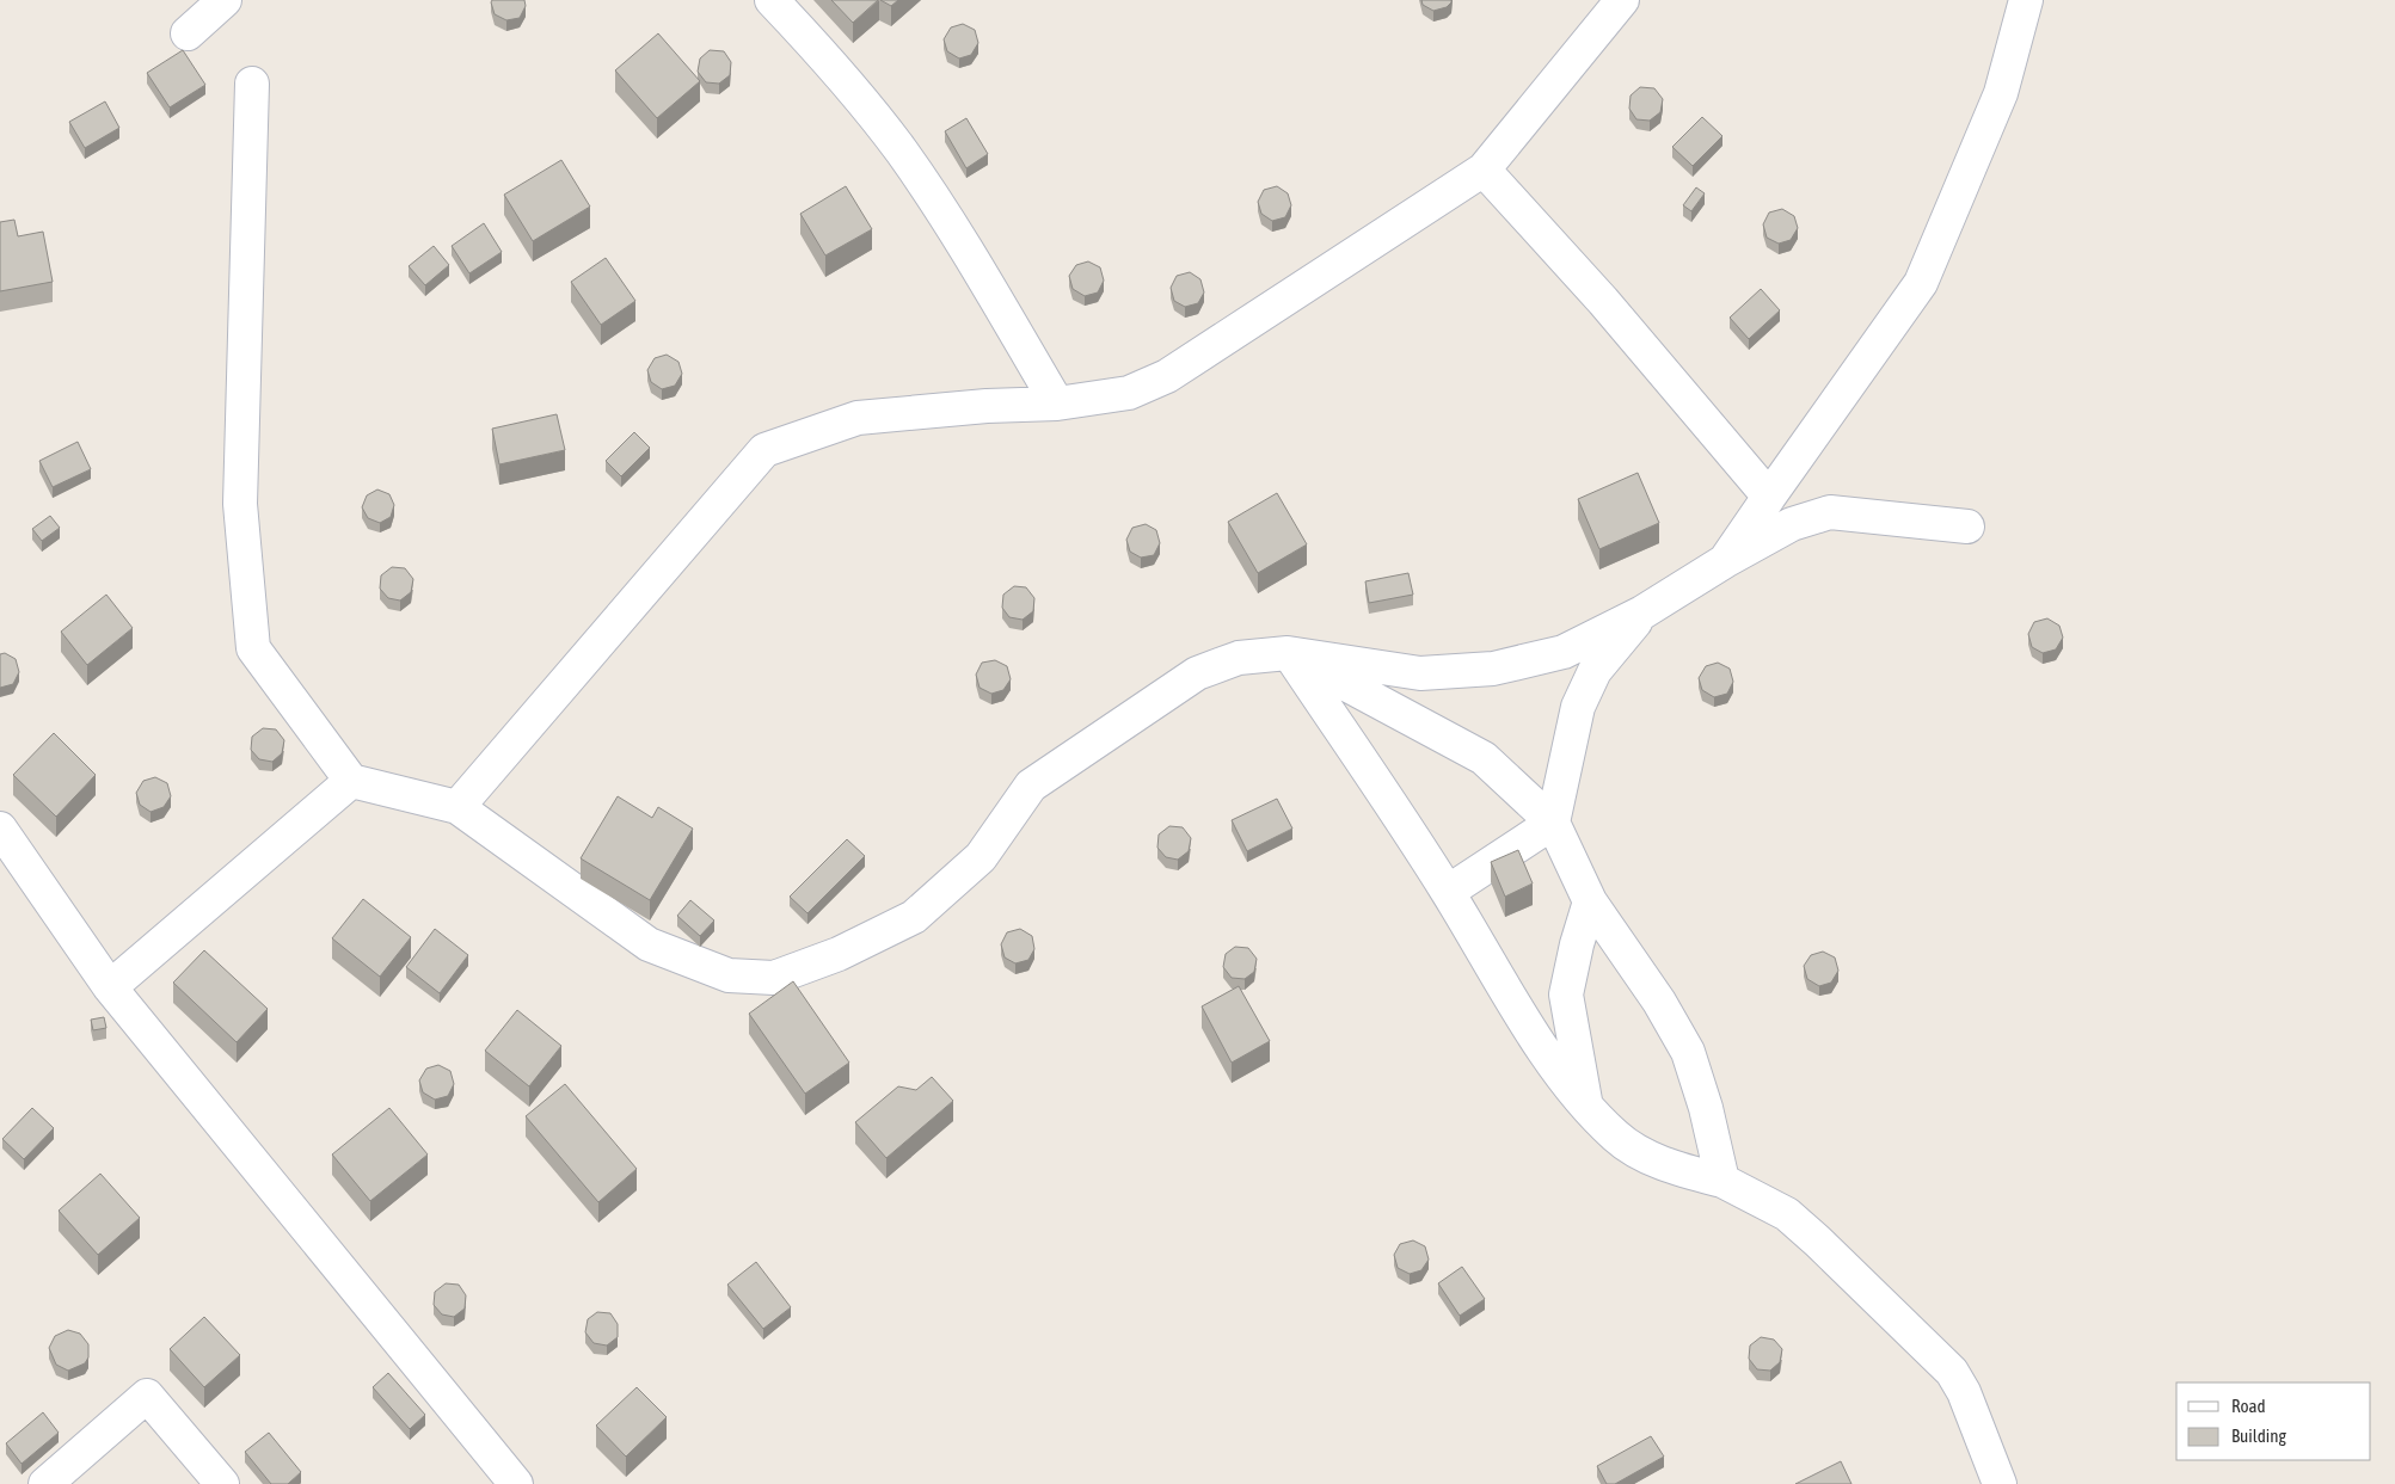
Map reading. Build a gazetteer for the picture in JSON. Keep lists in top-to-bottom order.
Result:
{
  "legend": ["Road", "Building"]
}
